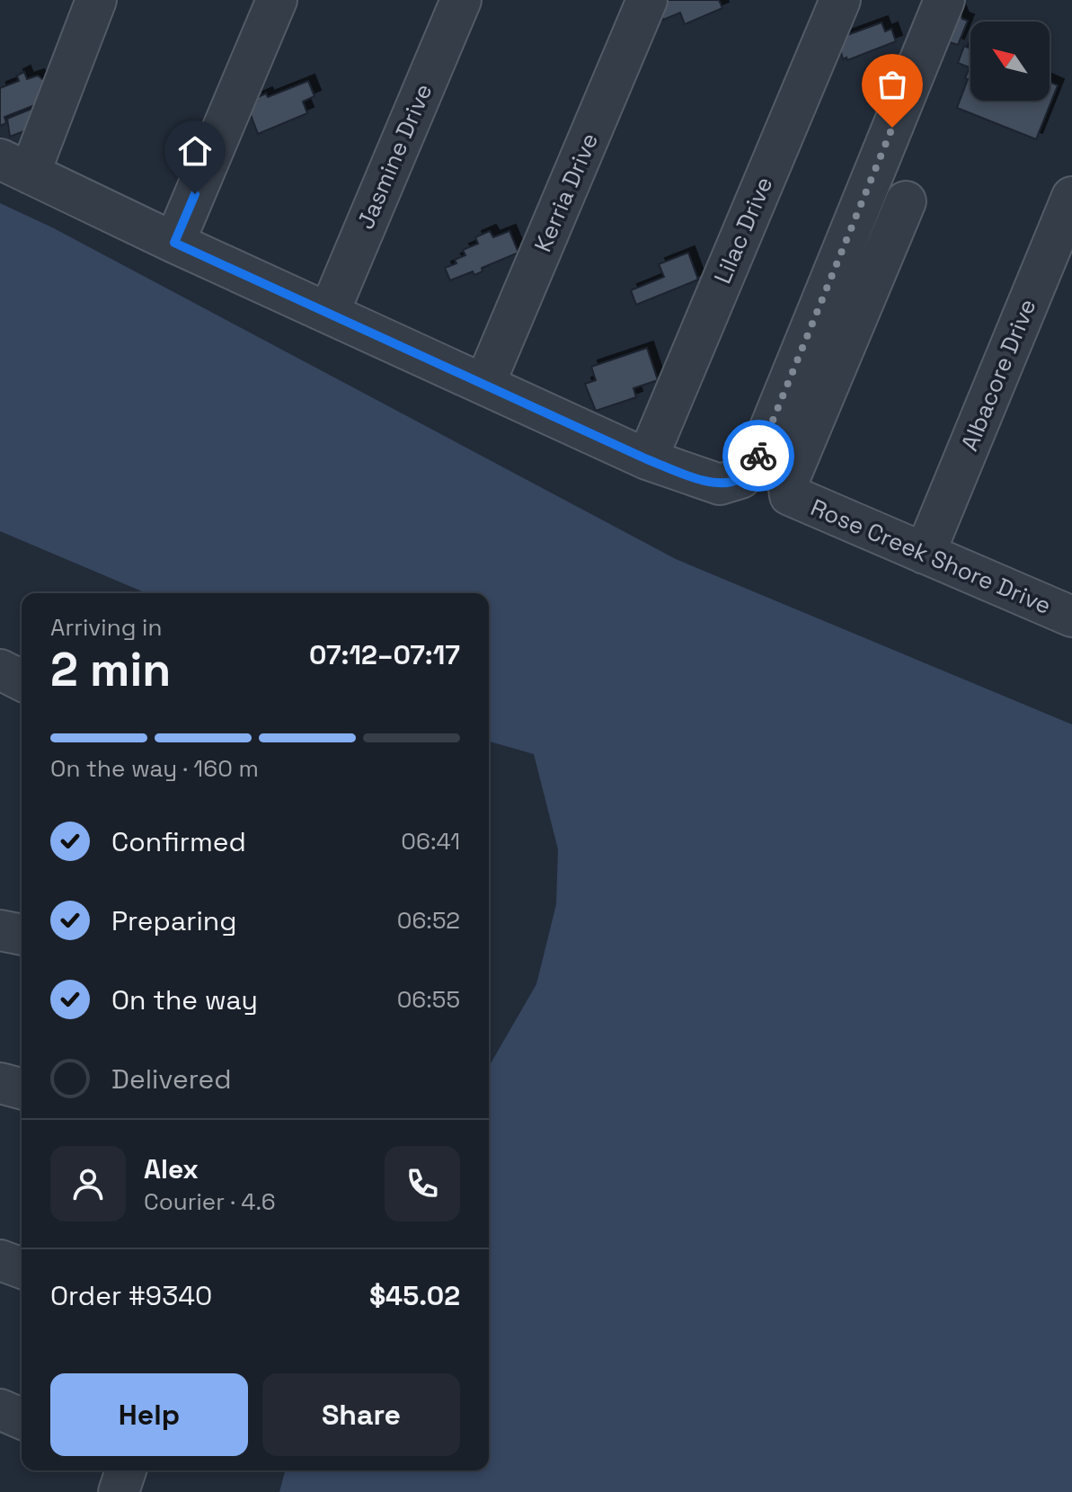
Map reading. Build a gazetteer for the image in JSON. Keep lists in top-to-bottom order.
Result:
{
  "streets": {
    "street": [
      "Jasmine Drive",
      "Kerria Drive",
      "Lilac Drive",
      "Albacore Drive",
      "Rose Creek Shore Drive"
    ]
  },
  "crossings": [
    ["Albacore Drive", "Rose Creek Shore Drive"]
  ],
  "north": "top left",
  "page": {
    "heading": ["2 min", "Arriving in", "07:12–07:17"],
    "panel": [
      "Alex",
      "Courier · 4.6",
      "Order #9340",
      "$45.02"
    ],
    "bar": "On the way · 160 m",
    "list": [
      ["Confirmed", "06:41"],
      ["Preparing", "06:52"],
      ["On the way", "06:55"],
      "Delivered"
    ],
    "buttons": ["Help", "Share"]
  }
}
